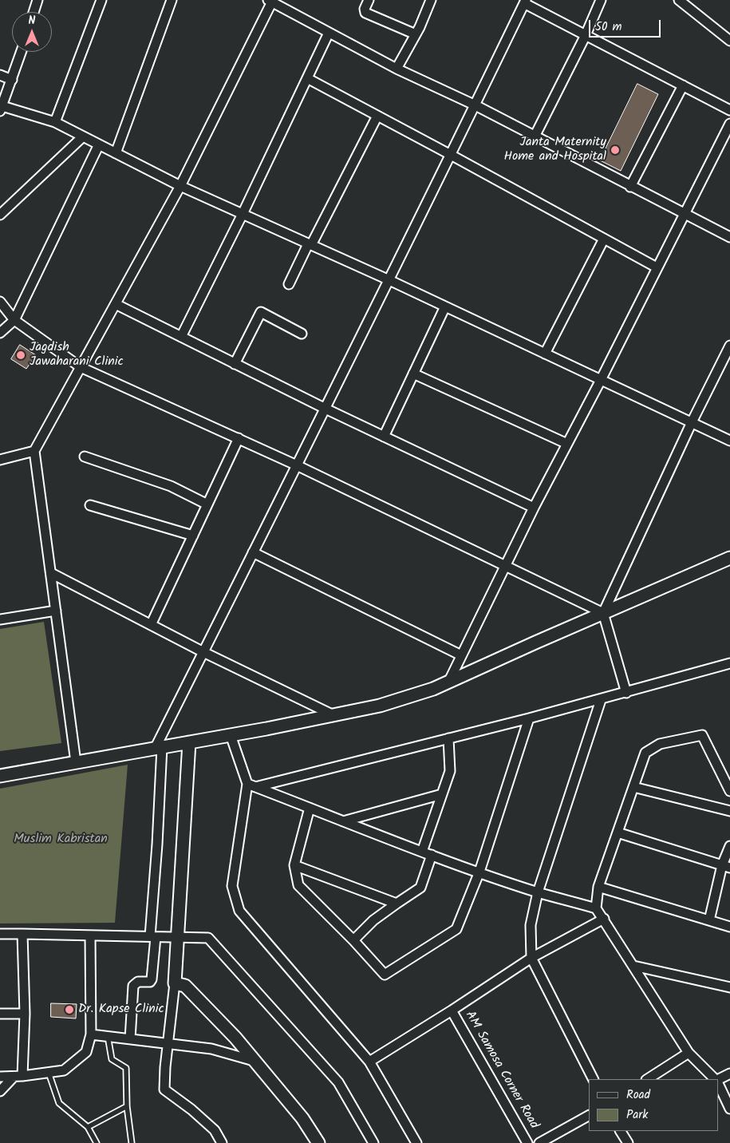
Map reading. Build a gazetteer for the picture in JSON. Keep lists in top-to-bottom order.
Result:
{
  "streets": {
    "street": ["AM Samosa Corner Road"]
  },
  "parks": ["Muslim Kabristan"],
  "places": ["Janta Maternity Home and Hospital", "Jagdish Jawaharani Clinic", "Dr. Kapse Clinic"],
  "legend": ["Road", "Park"],
  "scale_bar": "50 m",
  "north": "top"
}
